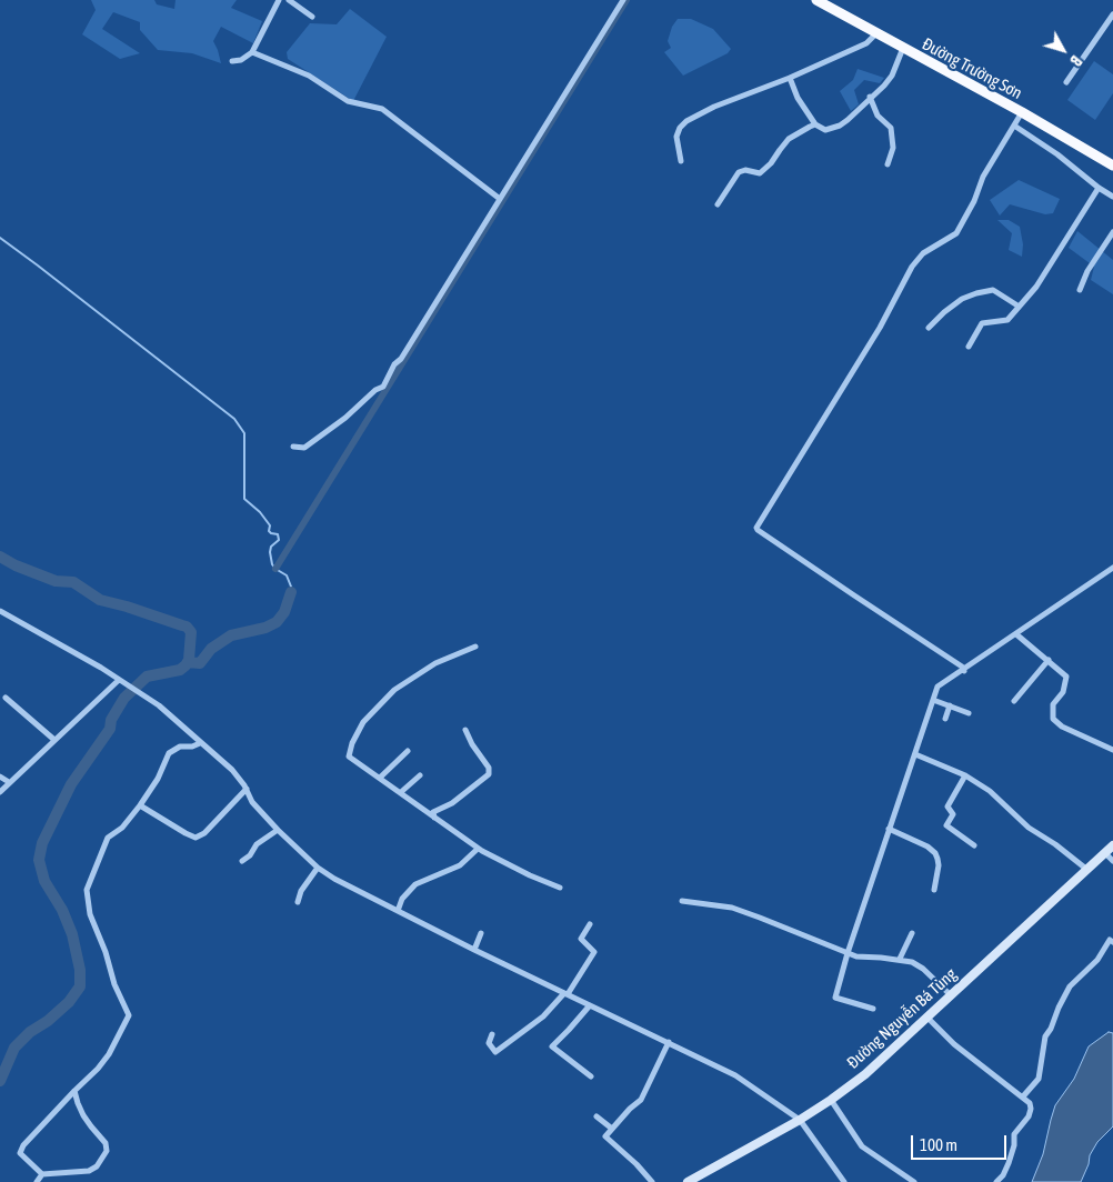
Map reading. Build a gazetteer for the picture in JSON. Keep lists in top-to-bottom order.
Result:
{
  "streets": {
    "highway": ["Đường Trường Sơn"],
    "main road": ["Đường Nguyễn Bá Tùng"]
  },
  "scale_bar": "100 m",
  "north": "bottom right"
}
